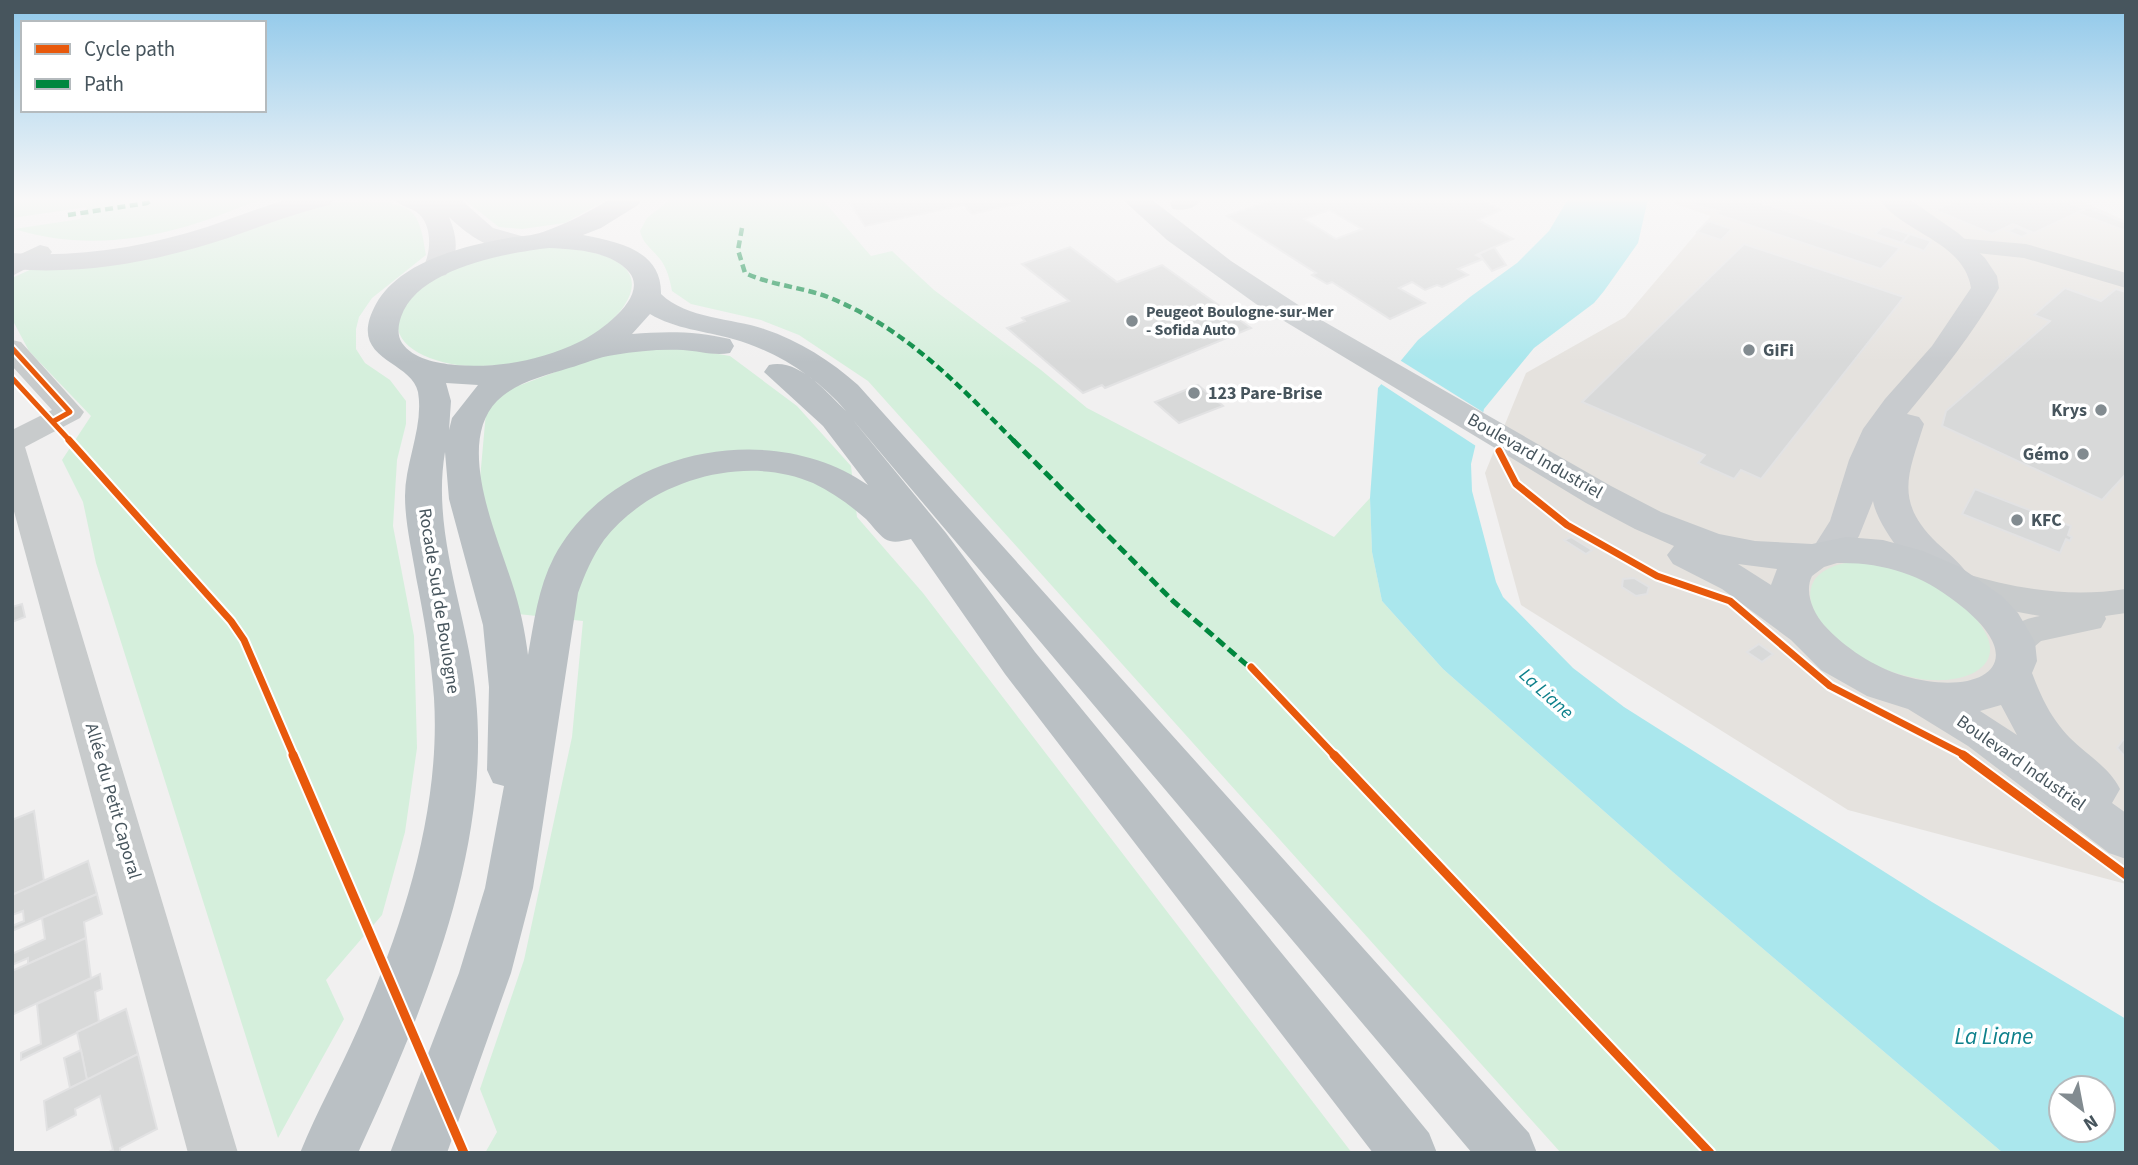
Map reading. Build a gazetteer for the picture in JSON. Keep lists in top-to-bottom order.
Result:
{
  "streets": {
    "highway": ["Rocade Sud de Boulogne"],
    "main road": ["Boulevard Industriel"],
    "street": ["Allée du Petit Caporal"]
  },
  "water": ["La Liane"],
  "places": [
    "Peugeot Boulogne-sur-Mer - Sofida Auto",
    "GiFi",
    "123 Pare-Brise",
    "Krys",
    "Gémo",
    "KFC"
  ],
  "legend": ["Cycle path", "Path"],
  "north": "bottom right"
}
